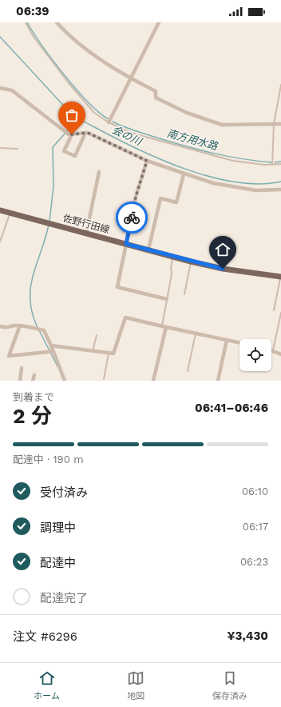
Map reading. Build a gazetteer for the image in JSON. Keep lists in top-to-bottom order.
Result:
{
  "streets": {
    "main road": ["佐野行田線"]
  },
  "water": ["会の川", "南方用水路"],
  "page": {
    "status": "06:39",
    "heading": ["2 分", "到着まで", "06:41–06:46"],
    "panel": ["注文 #6296", "¥3,430"],
    "bar": "配達中 · 190 m",
    "list": [
      ["受付済み", "06:10"],
      ["調理中", "06:17"],
      ["配達中", "06:23"],
      "配達完了"
    ],
    "tabs": ["ホーム", "地図", "保存済み"]
  }
}
